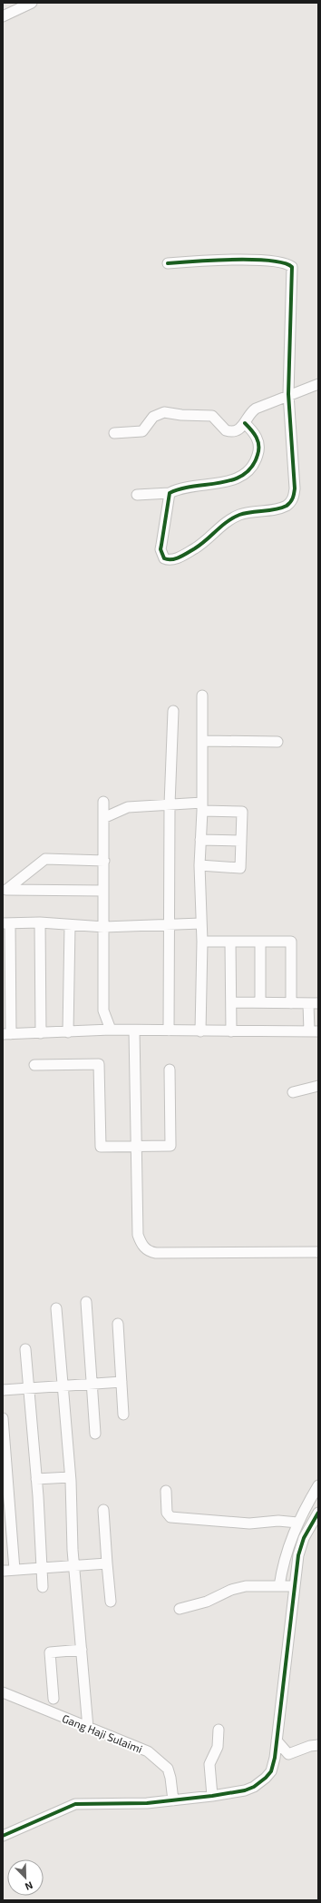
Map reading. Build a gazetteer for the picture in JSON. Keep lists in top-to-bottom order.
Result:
{
  "streets": {
    "street": ["Gang Haji Sulaimi"]
  },
  "north": "bottom right"
}
